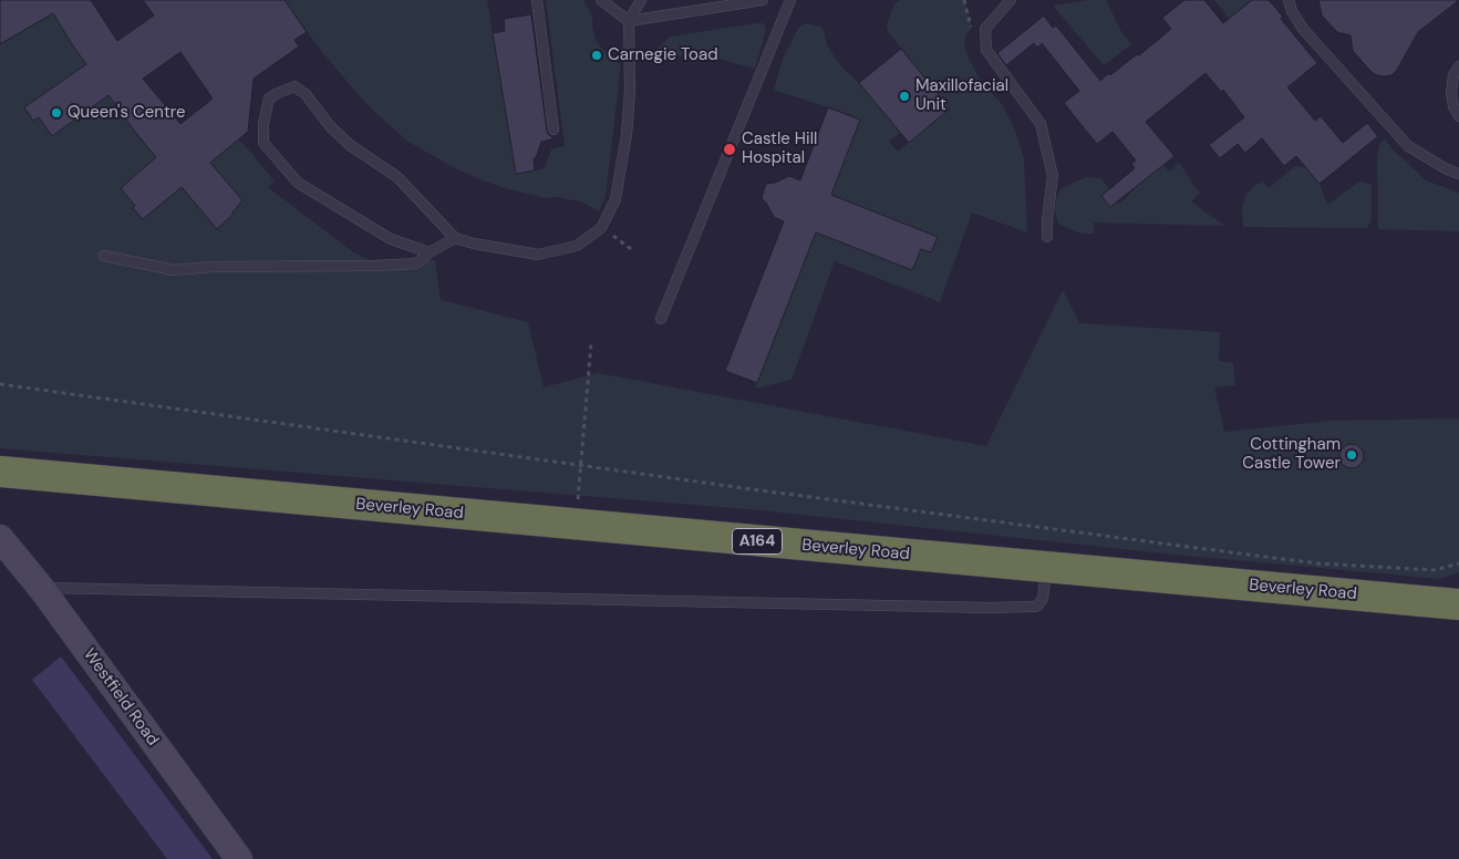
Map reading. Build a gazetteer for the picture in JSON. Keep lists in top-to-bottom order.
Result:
{
  "streets": {
    "highway": ["Beverley Road", "A164"],
    "street": ["Westfield Road"]
  },
  "places": [
    "Carnegie Toad",
    "Maxillofacial Unit",
    "Queen's Centre",
    "Castle Hill Hospital",
    "Cottingham Castle Tower"
  ]
}
